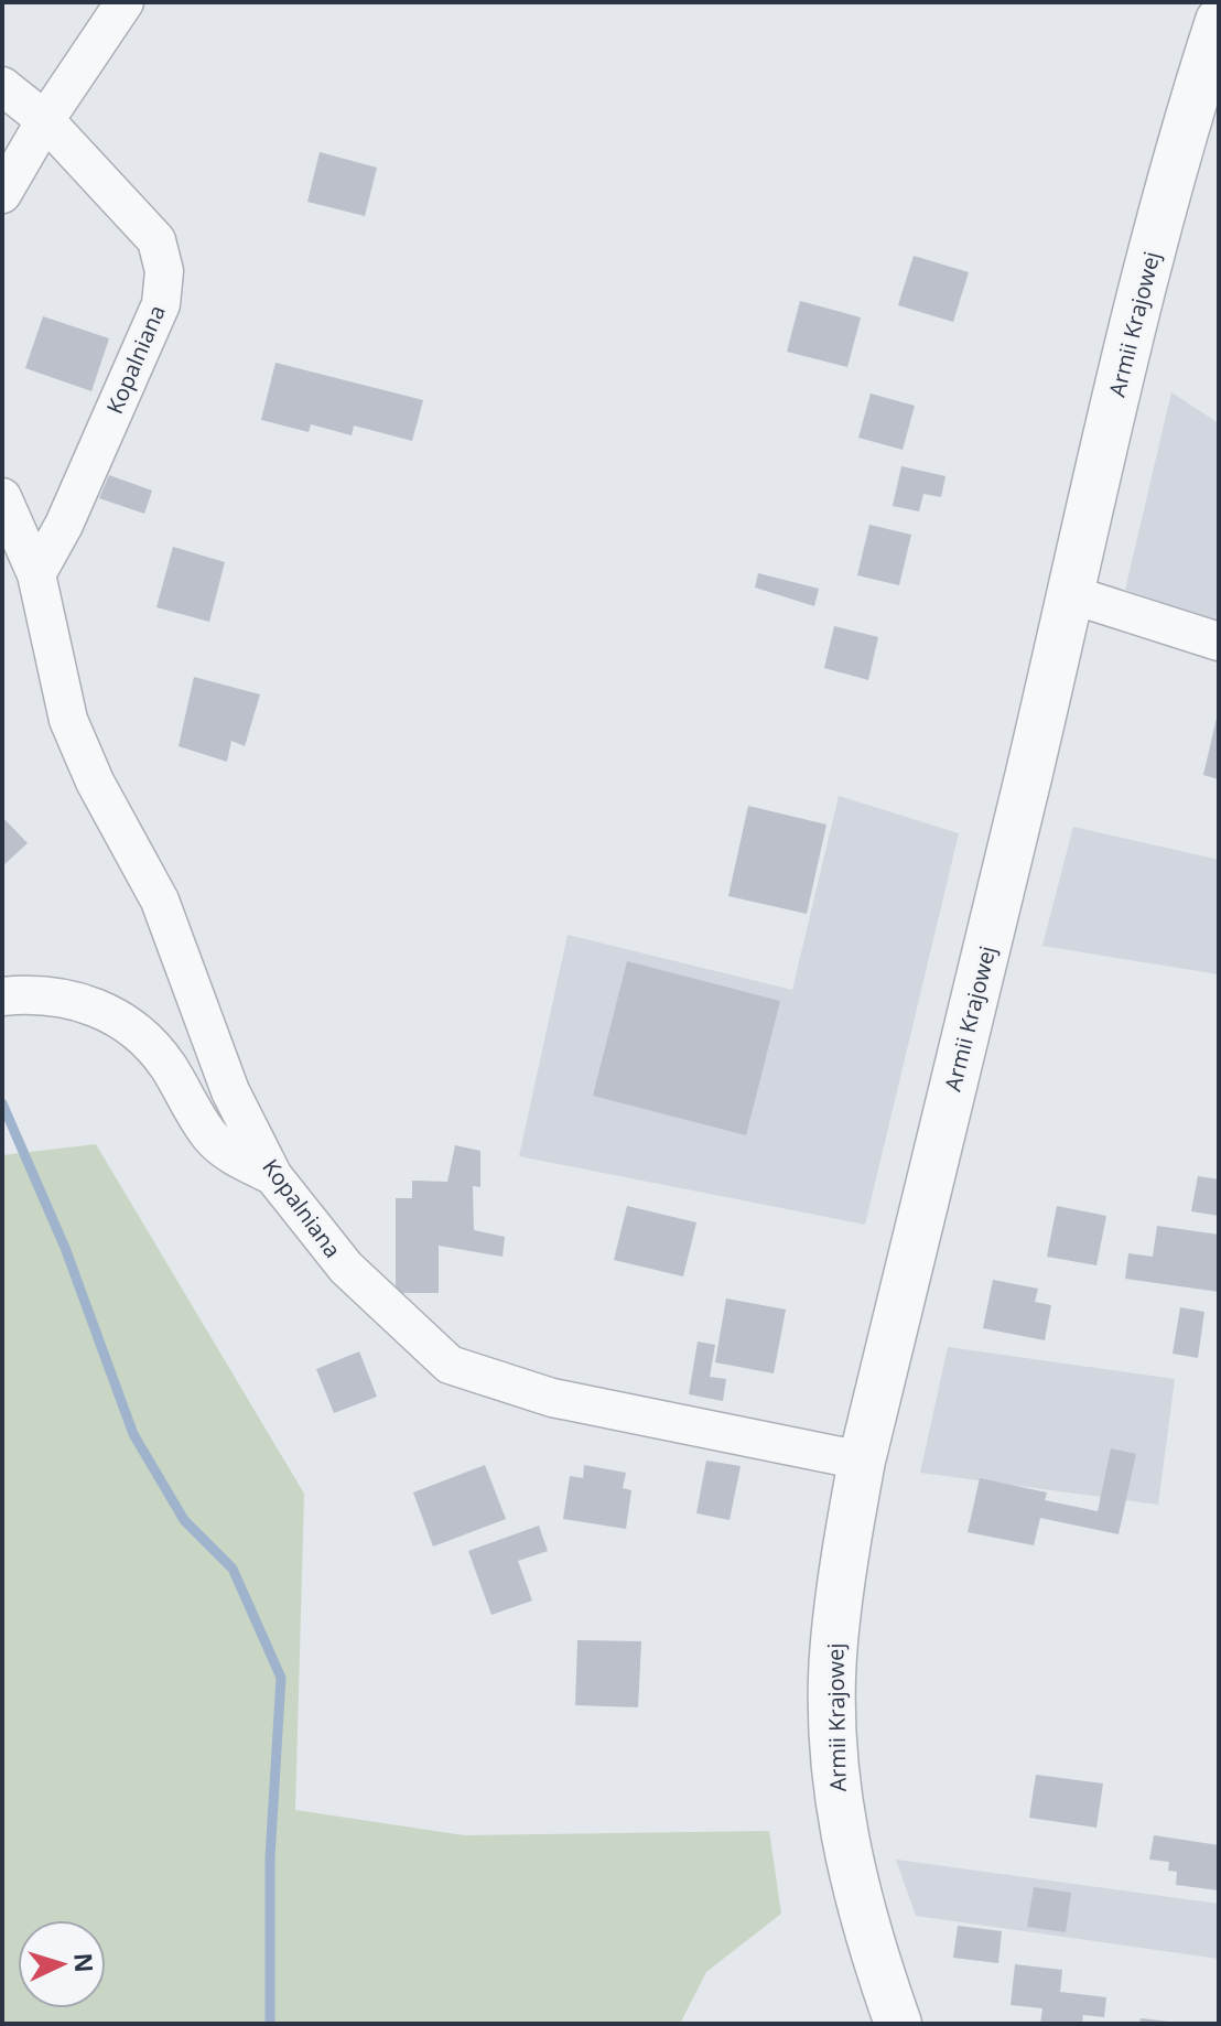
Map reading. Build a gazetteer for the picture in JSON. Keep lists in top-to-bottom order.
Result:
{
  "streets": {
    "street": ["Armii Krajowej", "Kopalniana"]
  },
  "crossings": [
    ["Armii Krajowej", "Kopalniana"]
  ],
  "north": "right"
}
